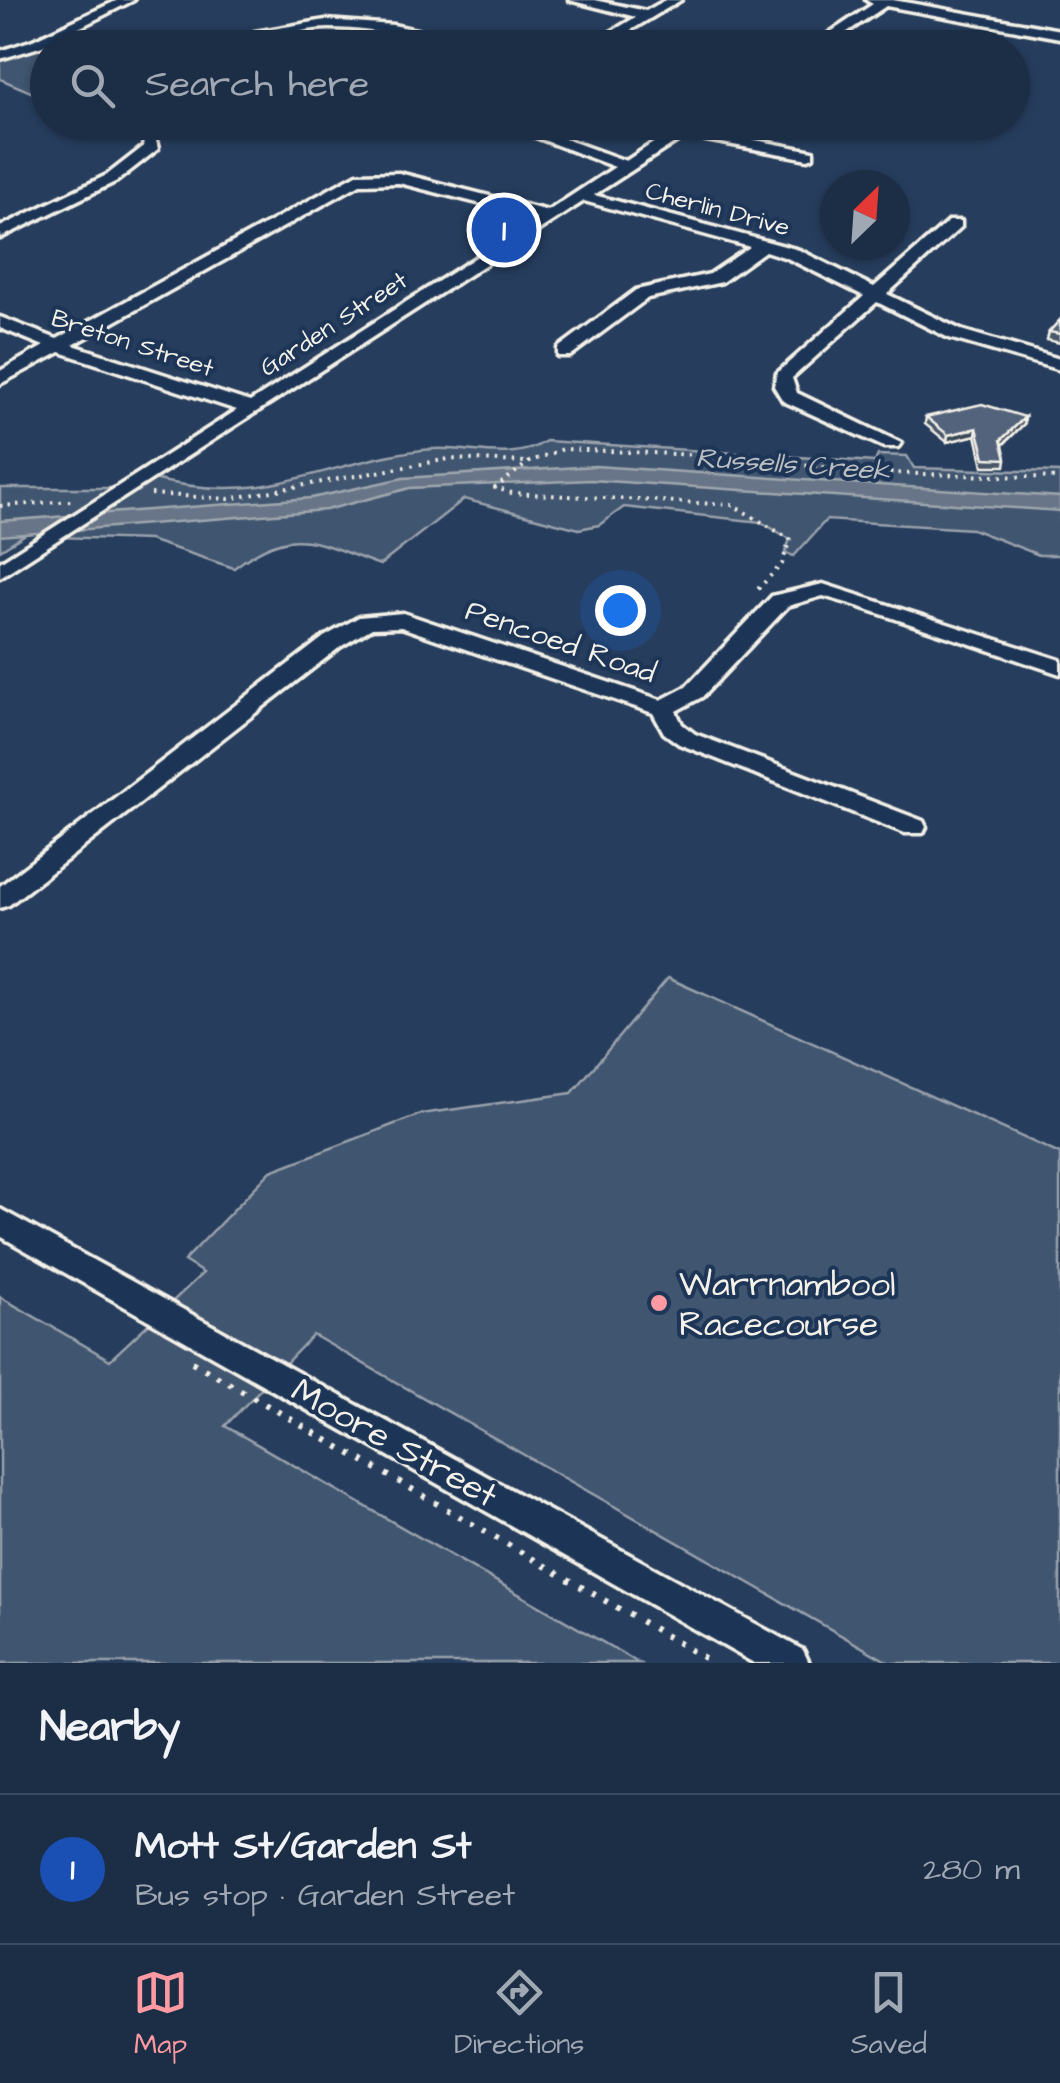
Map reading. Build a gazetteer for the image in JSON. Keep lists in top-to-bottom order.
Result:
{
  "streets": {
    "street": [
      "Cherlin Drive",
      "Garden Street",
      "Breton Street",
      "Pencoed Road",
      "Moore Street"
    ]
  },
  "crossings": [
    ["Cherlin Drive", "Garden Street"],
    ["Garden Street", "Breton Street"]
  ],
  "water": ["Russells Creek"],
  "places": ["Warrnambool Racecourse"],
  "north": "top right",
  "page": {
    "search": "Search here",
    "pins": "1",
    "heading": "Nearby",
    "list": [
      {
        "mark": "1",
        "name": "Mott St/Garden St",
        "note": "Bus stop · Garden Street",
        "value": "280 m"
      }
    ],
    "nav": ["Map", "Directions", "Saved"]
  }
}
